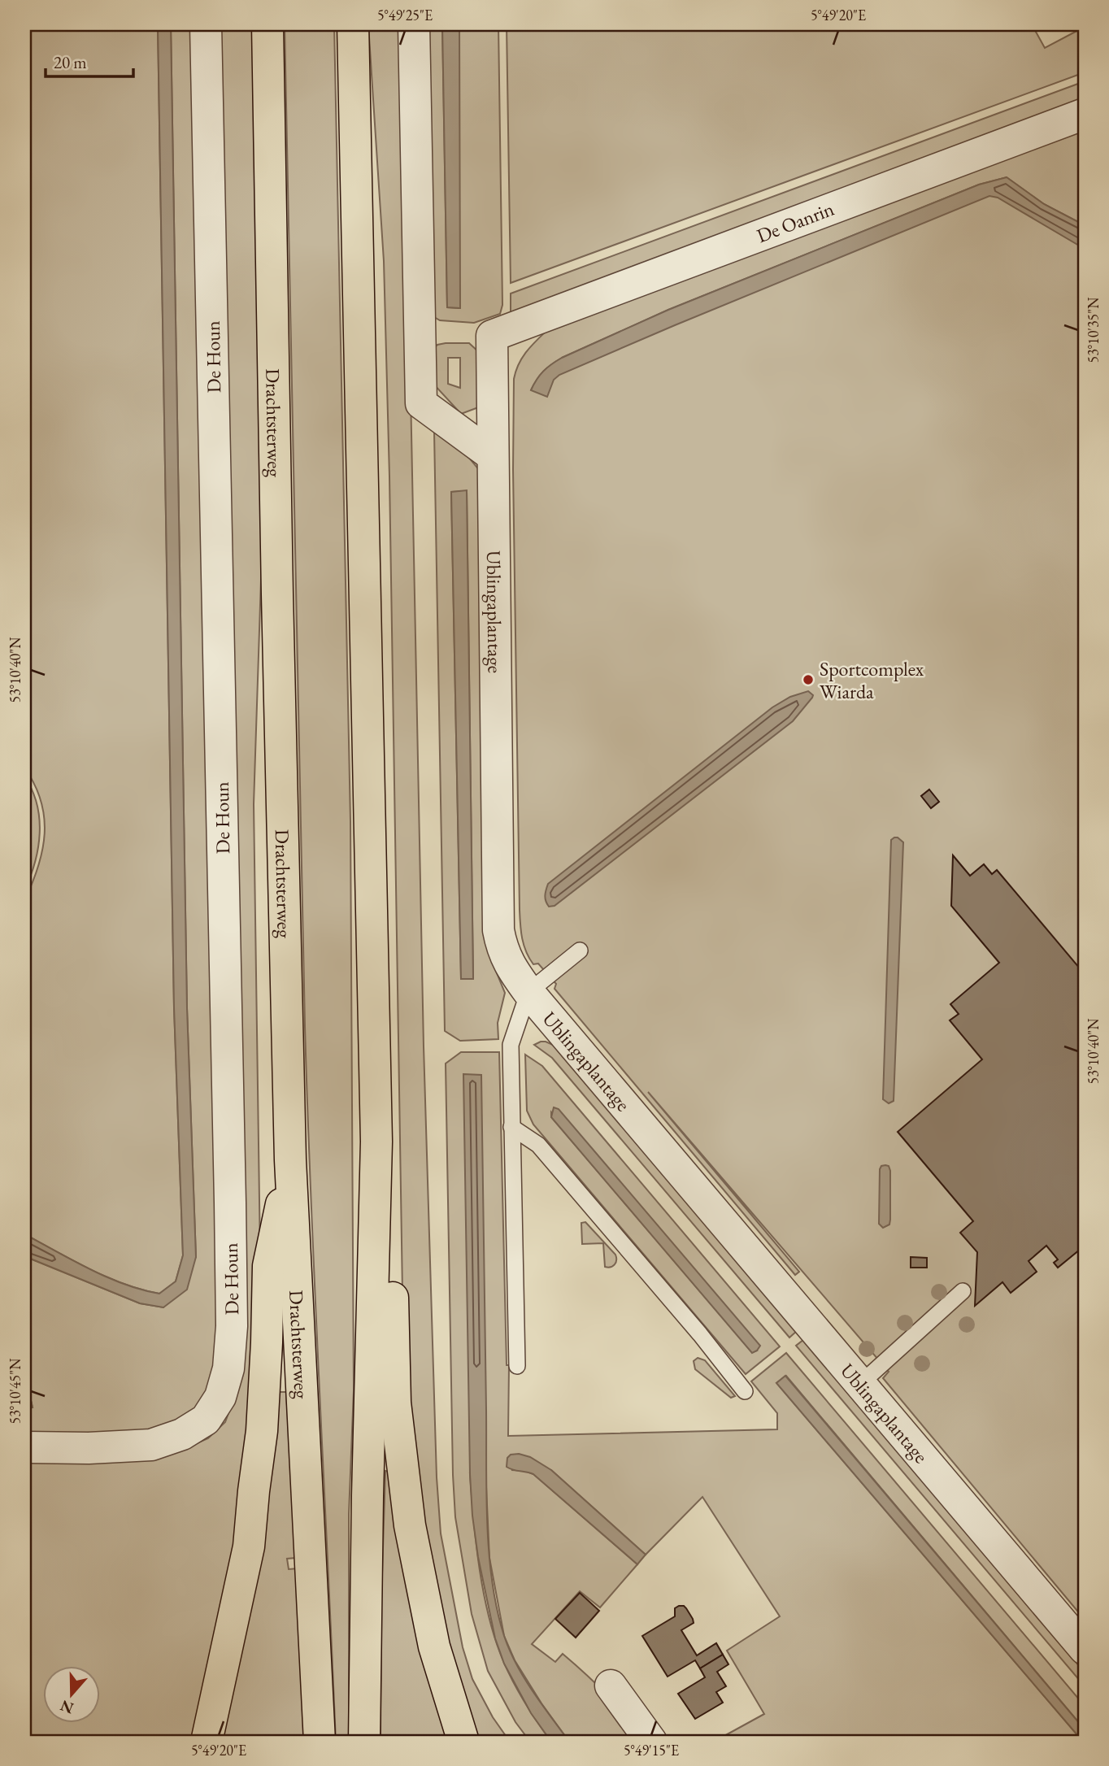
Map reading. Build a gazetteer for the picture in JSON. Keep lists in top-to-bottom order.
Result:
{
  "streets": {
    "main road": ["Drachtsterweg"],
    "street": ["De Oanrin", "De Houn", "Ublingaplantage"]
  },
  "crossings": [
    ["De Oanrin", "Ublingaplantage"]
  ],
  "places": ["Sportcomplex Wiarda"],
  "scale_bar": "20 m",
  "north": "bottom",
  "coordinates": [
    "5°49'25\"E",
    "5°49'20\"E",
    "53°10'35\"N",
    "53°10'40\"N",
    "53°10'45\"N",
    "5°49'15\"E"
  ]
}
